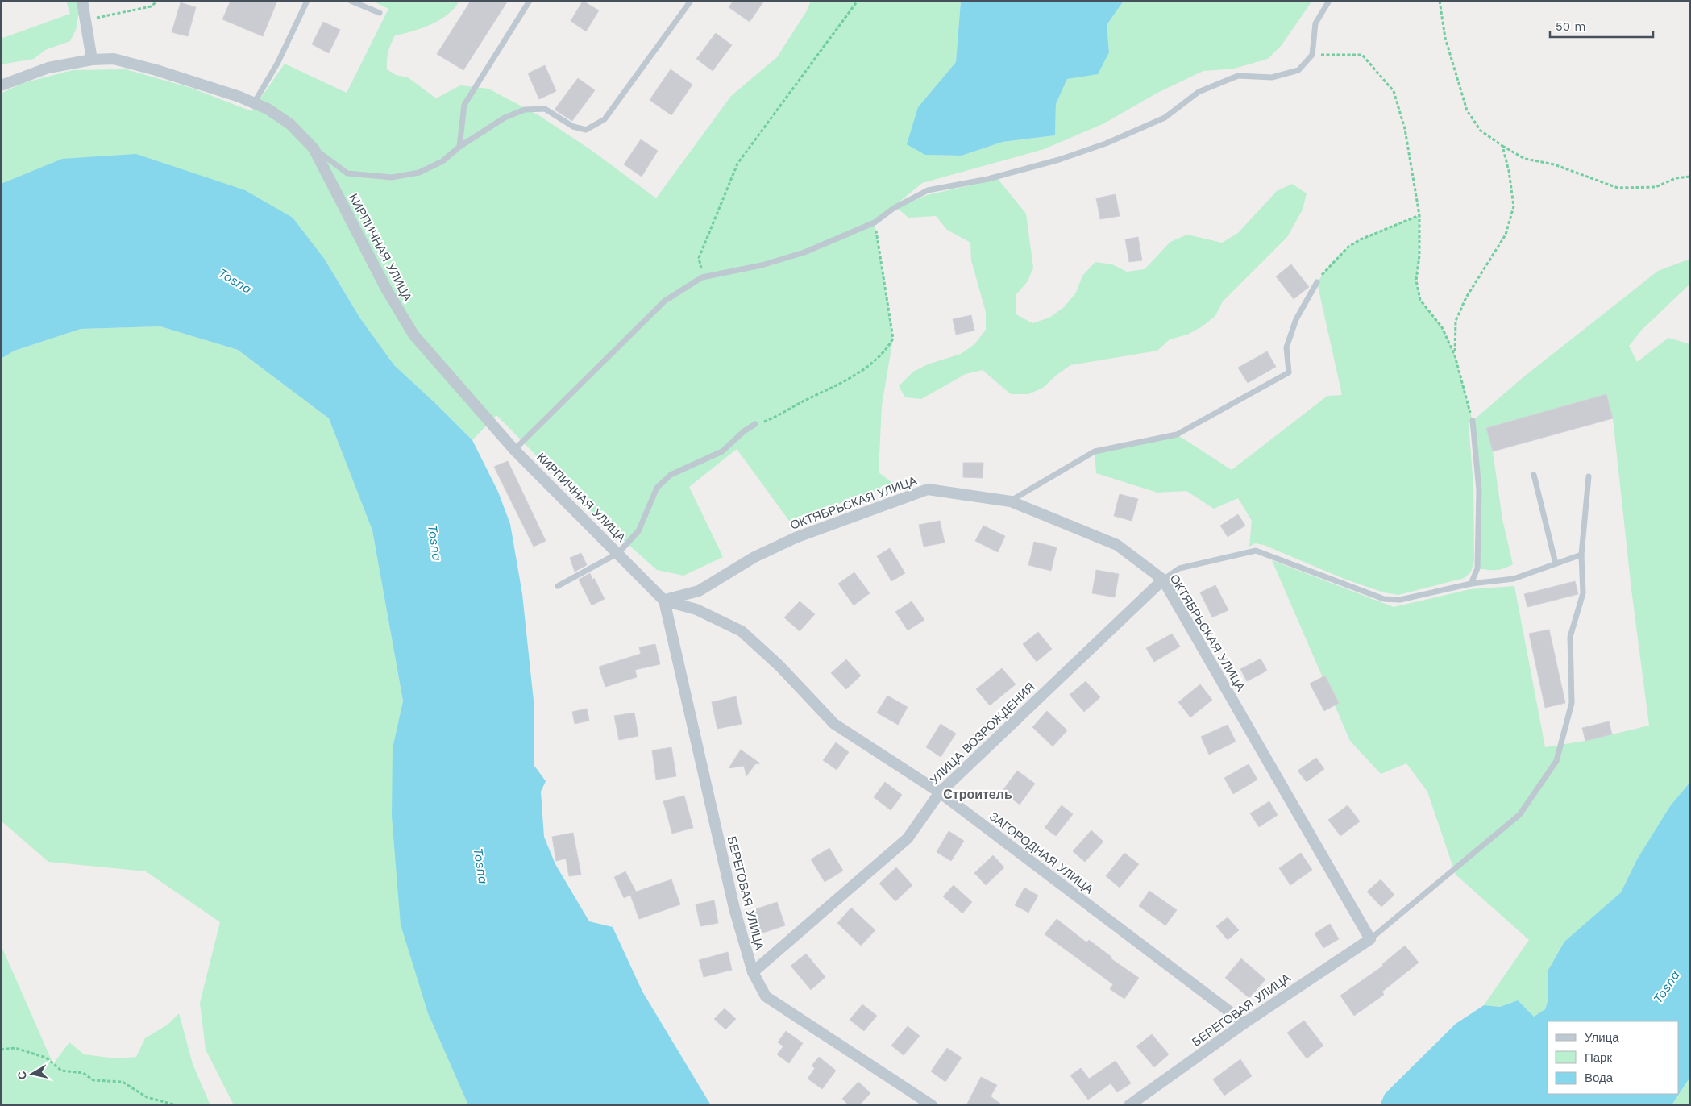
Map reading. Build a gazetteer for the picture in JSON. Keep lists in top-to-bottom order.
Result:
{
  "streets": {
    "street": [
      "КИРПИЧНАЯ УЛИЦА",
      "ОКТЯБРЬСКАЯ УЛИЦА",
      "УЛИЦА ВОЗРОЖДЕНИЯ",
      "ЗАГОРОДНАЯ УЛИЦА",
      "БЕРЕГОВАЯ УЛИЦА"
    ]
  },
  "crossings": [
    ["КИРПИЧНАЯ УЛИЦА", "ОКТЯБРЬСКАЯ УЛИЦА"],
    ["КИРПИЧНАЯ УЛИЦА", "ЗАГОРОДНАЯ УЛИЦА"],
    ["КИРПИЧНАЯ УЛИЦА", "БЕРЕГОВАЯ УЛИЦА"],
    ["ОКТЯБРЬСКАЯ УЛИЦА", "УЛИЦА ВОЗРОЖДЕНИЯ"],
    ["ОКТЯБРЬСКАЯ УЛИЦА", "ЗАГОРОДНАЯ УЛИЦА"],
    ["ОКТЯБРЬСКАЯ УЛИЦА", "БЕРЕГОВАЯ УЛИЦА"],
    ["УЛИЦА ВОЗРОЖДЕНИЯ", "ЗАГОРОДНАЯ УЛИЦА"],
    ["УЛИЦА ВОЗРОЖДЕНИЯ", "БЕРЕГОВАЯ УЛИЦА"],
    ["ЗАГОРОДНАЯ УЛИЦА", "БЕРЕГОВАЯ УЛИЦА"]
  ],
  "districts": ["Строитель"],
  "water": ["Tosna"],
  "legend": ["Улица", "Парк", "Вода"],
  "scale_bar": "50 m",
  "north": "left"
}
